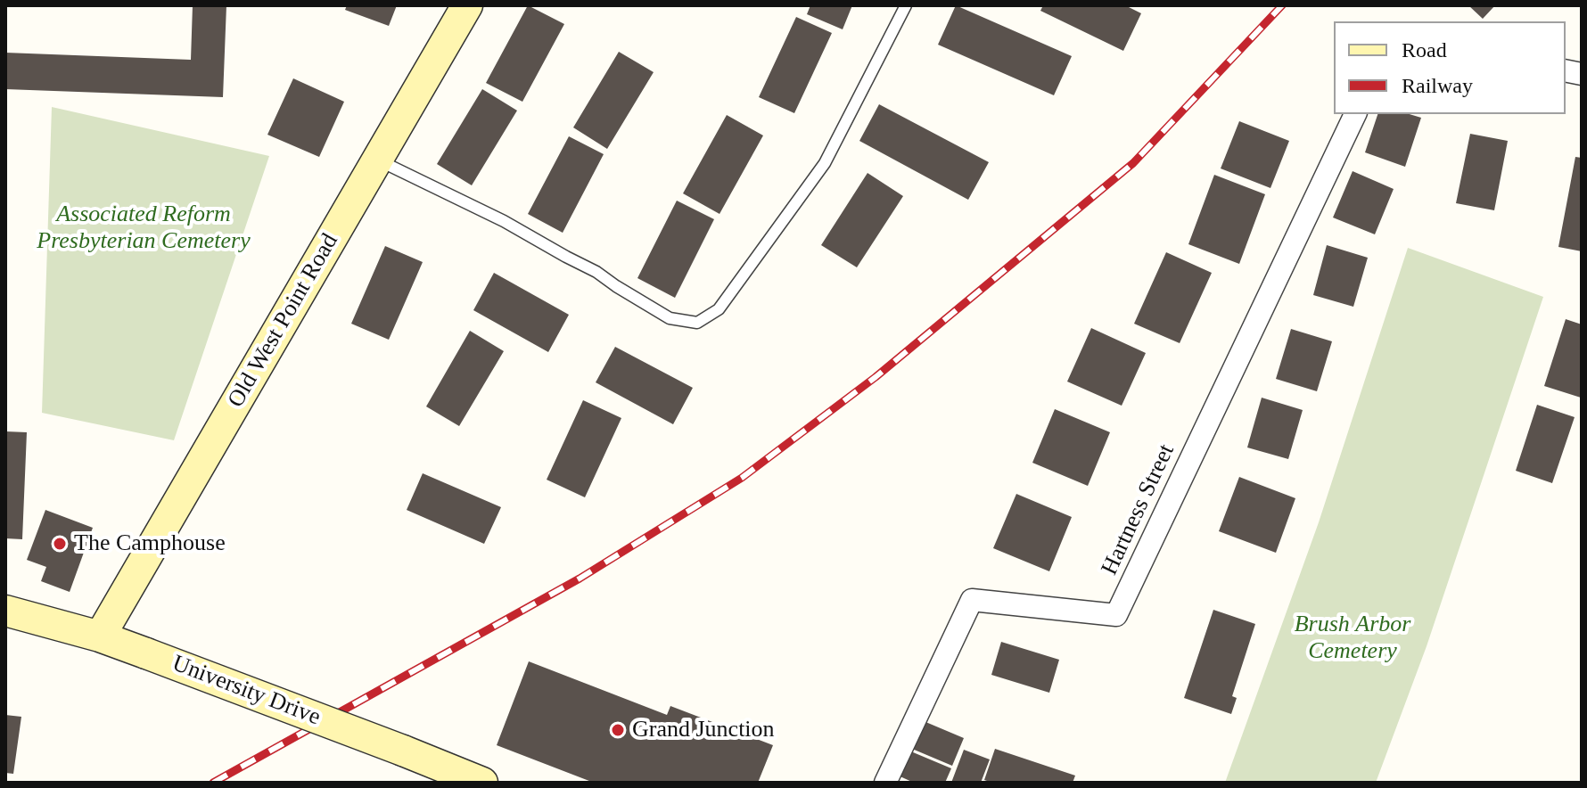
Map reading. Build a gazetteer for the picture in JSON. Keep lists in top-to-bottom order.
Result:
{
  "streets": {
    "street": ["Old West Point Road", "Hartness Street", "University Drive"]
  },
  "crossings": [
    ["Old West Point Road", "University Drive"]
  ],
  "parks": ["Associated Reform Presbyterian Cemetery", "Brush Arbor Cemetery"],
  "places": ["The Camphouse", "Grand Junction"],
  "legend": ["Road", "Railway"]
}
